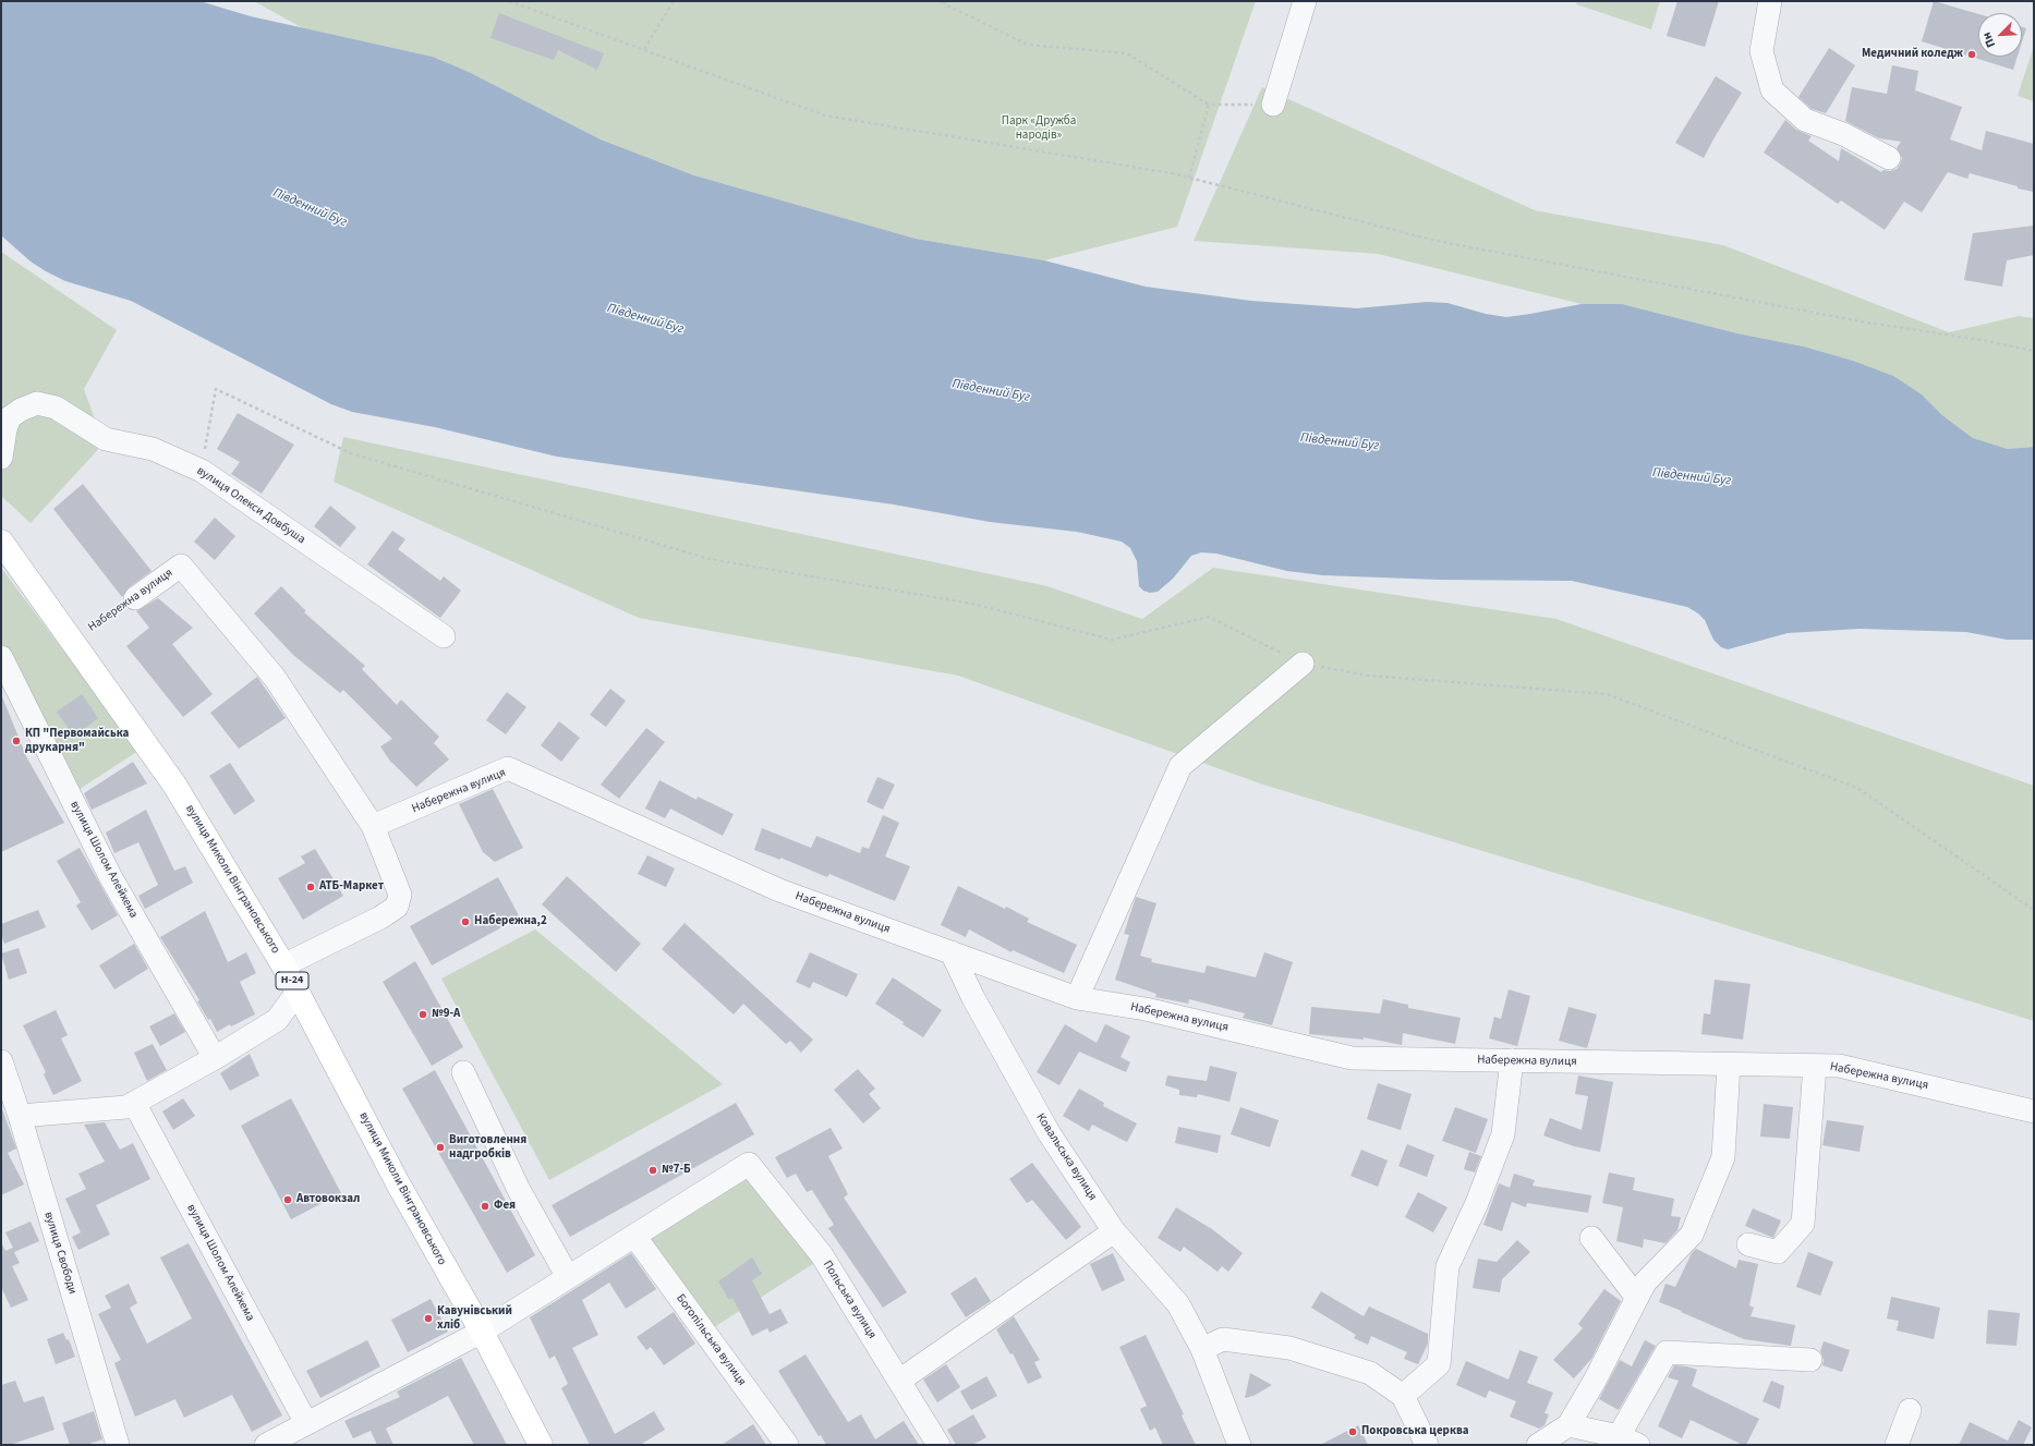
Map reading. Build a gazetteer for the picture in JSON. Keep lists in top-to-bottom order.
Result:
{
  "streets": {
    "main road": ["вулиця Миколи Вінграновського", "Н-24"],
    "street": [
      "вулиця Олекси Довбуша",
      "Набережна вулиця",
      "вулиця Шолом Алейхема",
      "Ковальська вулиця",
      "вулиця Свободи",
      "Польська вулиця",
      "Богопільська вулиця"
    ]
  },
  "crossings": [
    ["Набережна вулиця", "вулиця Миколи Вінграновського"],
    ["Набережна вулиця", "Ковальська вулиця"],
    ["Польська вулиця", "Богопільська вулиця"]
  ],
  "water": ["Південний Буг"],
  "parks": ["Парк «Дружба народів»"],
  "places": [
    "Медичний коледж",
    "КП \"Первомайська друкарня\"",
    "АТБ-Маркет",
    "Набережна,2",
    "№9-А",
    "Виготовлення надгробків",
    "№7-Б",
    "Автовокзал",
    "Фея",
    "Кавунівський хліб",
    "Покровська церква"
  ],
  "north": "bottom left"
}
